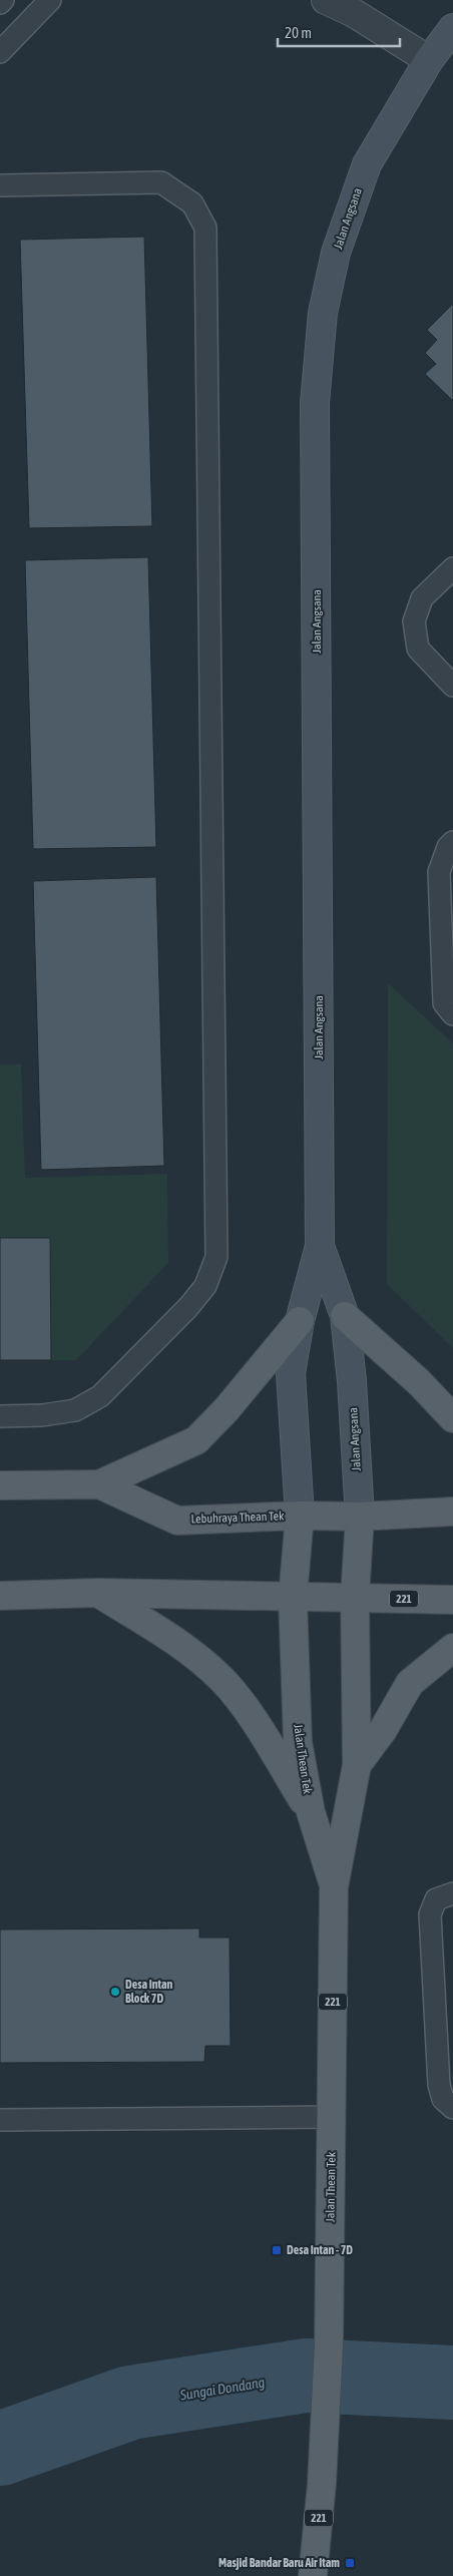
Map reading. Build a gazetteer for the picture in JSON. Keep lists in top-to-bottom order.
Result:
{
  "streets": {
    "main road": [
      "Jalan Angsana",
      "Lebuhraya Thean Tek",
      "221",
      "Jalan Thean Tek"
    ]
  },
  "crossings": [
    ["Jalan Angsana", "Lebuhraya Thean Tek"],
    ["Jalan Angsana", "Jalan Thean Tek"],
    ["Lebuhraya Thean Tek", "Jalan Thean Tek"],
    ["221", "Jalan Thean Tek"]
  ],
  "water": ["Sungai Dondang"],
  "places": {
    "other": ["Desa Intan Block 7D"],
    "transit": ["Desa Intan - 7D", "Masjid Bandar Baru Air Itam"]
  },
  "scale_bar": "20 m"
}
